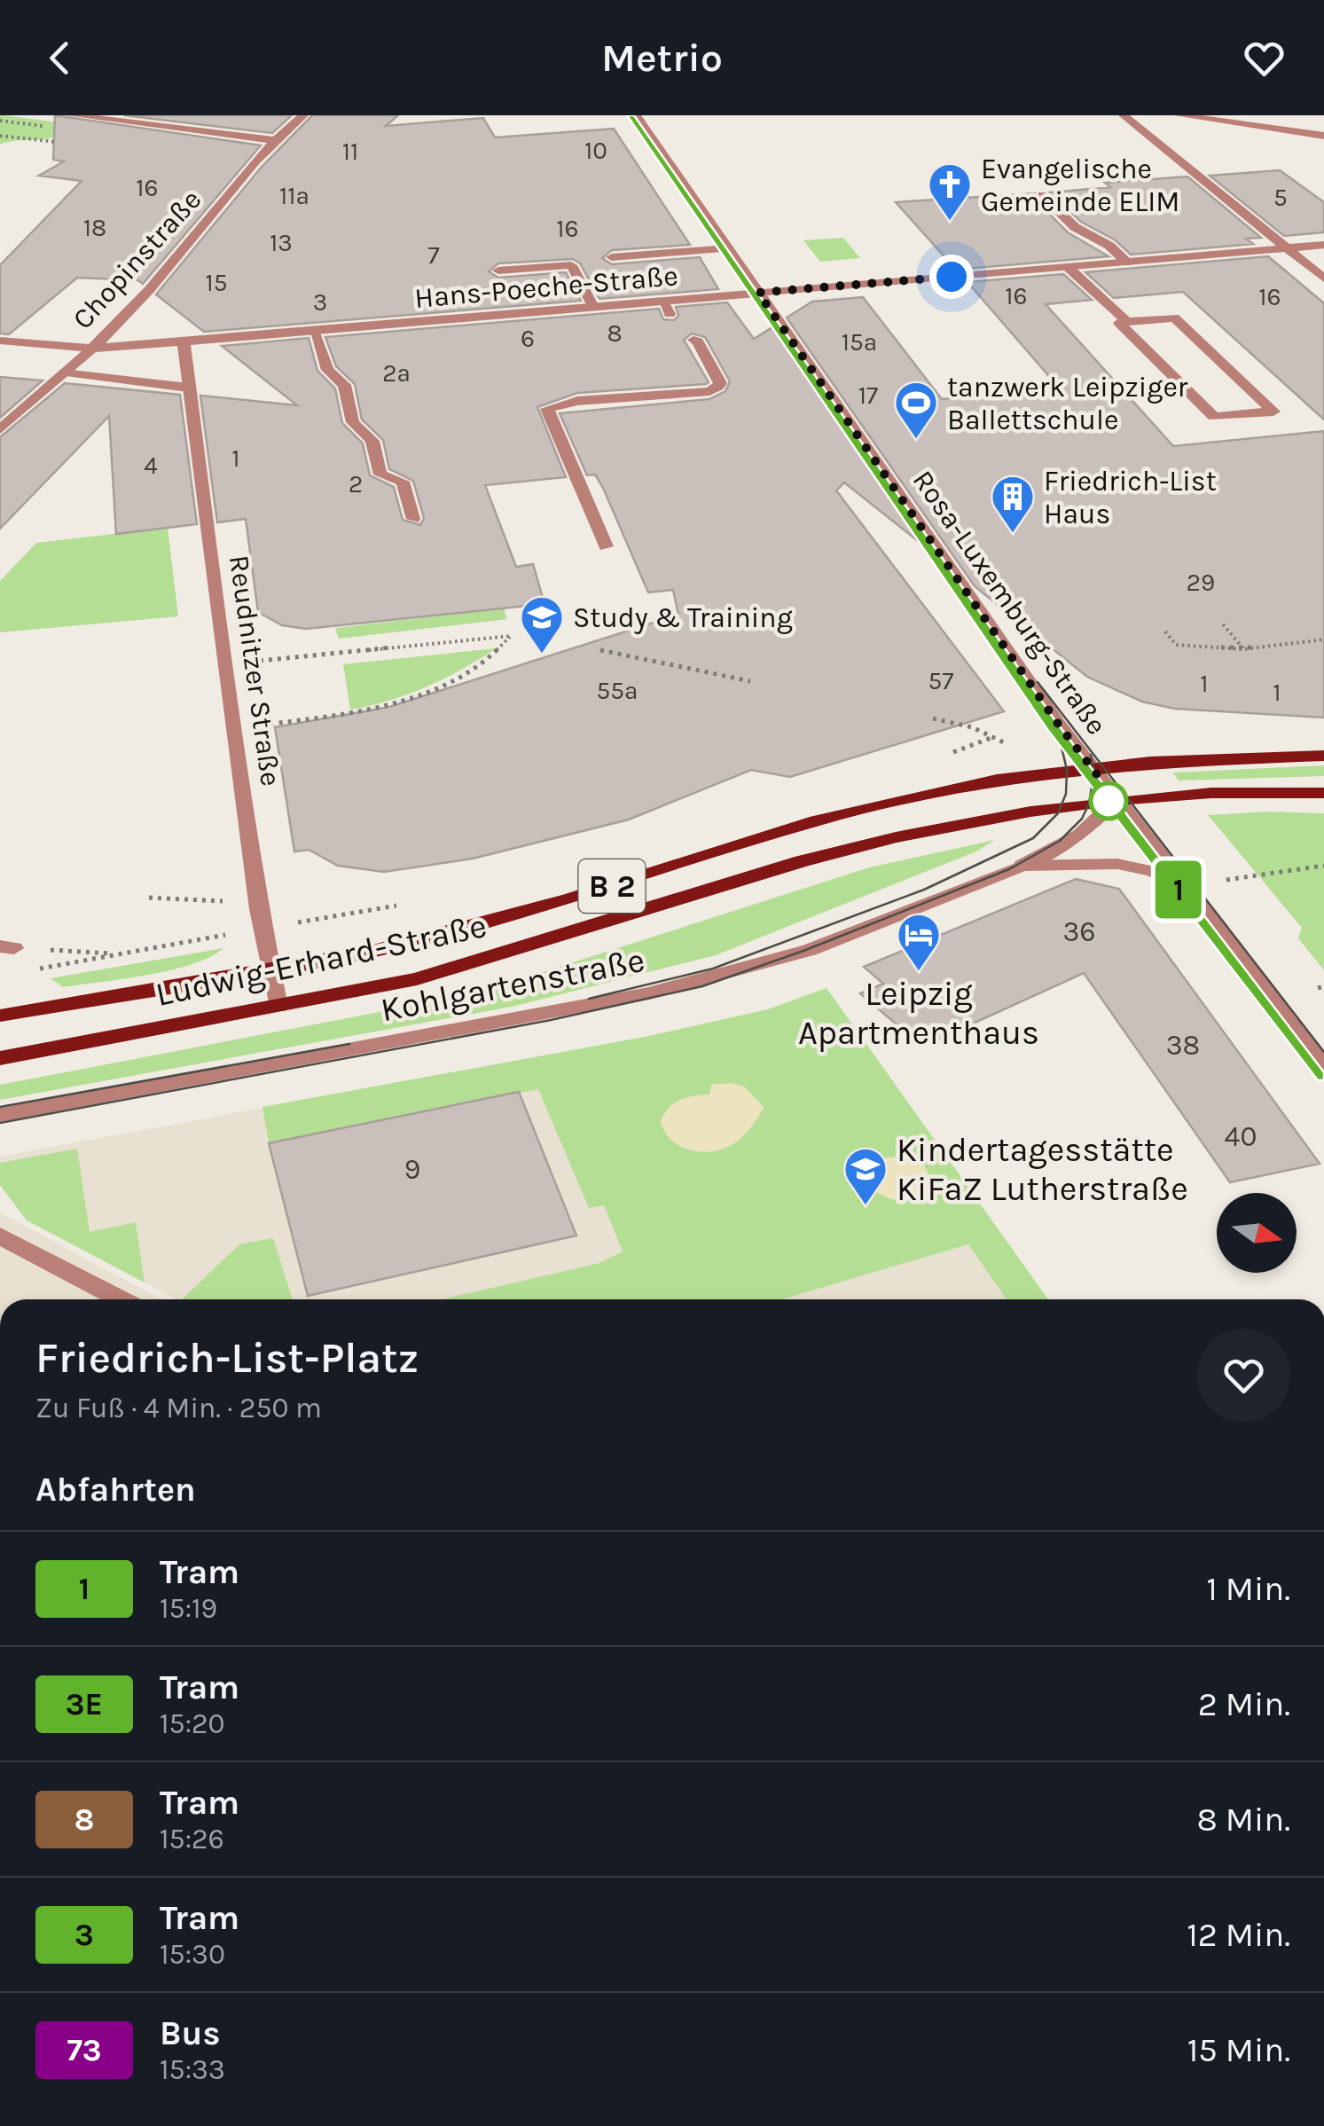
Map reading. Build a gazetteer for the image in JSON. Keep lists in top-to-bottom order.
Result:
{
  "streets": {
    "main road": ["B 2", "Ludwig-Erhard-Straße"],
    "street": [
      "Chopinstraße",
      "Hans-Poeche-Straße",
      "Rosa-Luxemburg-Straße",
      "Reudnitzer Straße",
      "Kohlgartenstraße"
    ]
  },
  "crossings": [
    ["Chopinstraße", "Hans-Poeche-Straße"],
    ["Hans-Poeche-Straße", "Rosa-Luxemburg-Straße"],
    ["Hans-Poeche-Straße", "Reudnitzer Straße"],
    ["Rosa-Luxemburg-Straße", "B 2"],
    ["Rosa-Luxemburg-Straße", "Ludwig-Erhard-Straße"],
    ["Rosa-Luxemburg-Straße", "Kohlgartenstraße"],
    ["Reudnitzer Straße", "Ludwig-Erhard-Straße"],
    ["B 2", "Ludwig-Erhard-Straße"],
    ["B 2", "Kohlgartenstraße"],
    ["Ludwig-Erhard-Straße", "Kohlgartenstraße"]
  ],
  "places": {
    "church": ["Evangelische Gemeinde ELIM"],
    "sports": ["tanzwerk Leipziger Ballettschule"],
    "building": ["Friedrich-List Haus"],
    "school or university": ["Study & Training", "Kindertagesstätte KiFaZ Lutherstraße"],
    "hotel": ["Leipzig Apartmenthaus"]
  },
  "lines": ["tram line 1"],
  "house_numbers": [
    "10",
    "11",
    "16",
    "11a",
    "5",
    "18",
    "16",
    "13",
    "7",
    "15",
    "16",
    "16",
    "3",
    "8",
    "6",
    "15a",
    "2a",
    "17",
    "1",
    "4",
    "2",
    "29",
    "57",
    "1",
    "55a",
    "1",
    "36",
    "38",
    "40",
    "9"
  ],
  "north": "right",
  "page": {
    "header": "Metrio",
    "on_map": "1",
    "heading": [
      ["Friedrich-List-Platz", "Zu Fuß · 4 Min. · 250 m"],
      "Abfahrten"
    ],
    "list": [
      {
        "mark": "1",
        "name": "Tram",
        "note": "15:19",
        "value": "1 Min."
      },
      {
        "mark": "3E",
        "name": "Tram",
        "note": "15:20",
        "value": "2 Min."
      },
      {
        "mark": "8",
        "name": "Tram",
        "note": "15:26",
        "value": "8 Min."
      },
      {
        "mark": "3",
        "name": "Tram",
        "note": "15:30",
        "value": "12 Min."
      },
      {
        "mark": "73",
        "name": "Bus",
        "note": "15:33",
        "value": "15 Min."
      }
    ]
  }
}
